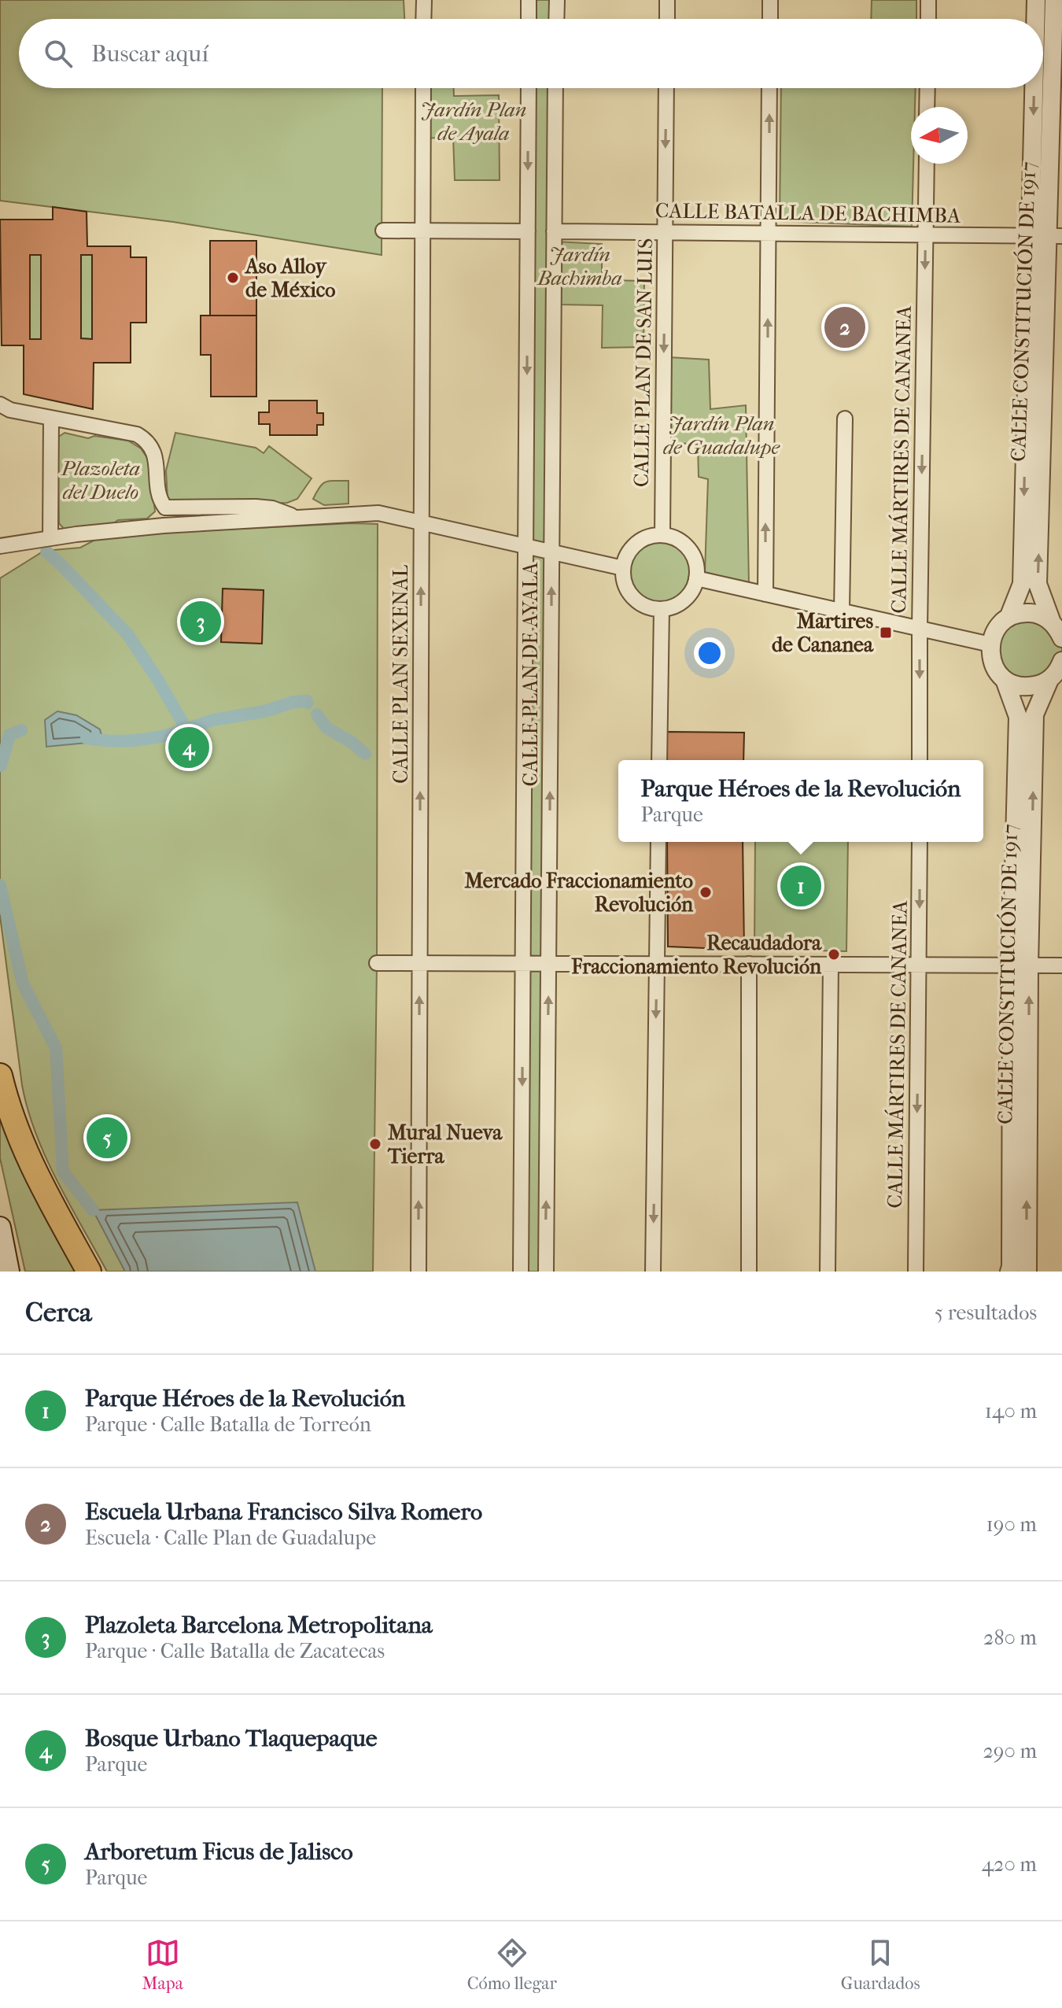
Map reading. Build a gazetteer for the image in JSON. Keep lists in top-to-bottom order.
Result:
{
  "streets": {
    "street": [
      "CALLE BATALLA DE BACHIMBA",
      "CALLE CONSTITUCIÓN DE 1917",
      "CALLE PLAN DE SAN LUIS",
      "CALLE MÁRTIRES DE CANANEA",
      "CALLE PLAN SEXENAL",
      "CALLE PLAN DE AYALA"
    ]
  },
  "crossings": [
    ["CALLE BATALLA DE BACHIMBA", "CALLE CONSTITUCIÓN DE 1917"],
    ["CALLE BATALLA DE BACHIMBA", "CALLE PLAN DE SAN LUIS"],
    ["CALLE BATALLA DE BACHIMBA", "CALLE MÁRTIRES DE CANANEA"],
    ["CALLE BATALLA DE BACHIMBA", "CALLE PLAN DE AYALA"]
  ],
  "one_way": ["CALLE PLAN SEXENAL"],
  "parks": [
    "Jardín Plan de Ayala",
    "Jardín Bachimba",
    "Jardín Plan de Guadalupe",
    "Plazoleta del Duelo"
  ],
  "places": {
    "other": [
      "Aso Alloy de México",
      "Mercado Fraccionamiento Revolución",
      "Recaudadora Fraccionamiento Revolución",
      "Mural Nueva Tierra"
    ],
    "transit": ["Martires de Cananea"]
  },
  "north": "left",
  "page": {
    "search": "Buscar aquí",
    "pins": [
      "2",
      "3",
      "4",
      "1",
      "5"
    ],
    "popup": ["Parque Héroes de la Revolución", "Parque"],
    "heading": ["Cerca", "5 resultados"],
    "list": [
      {
        "mark": "1",
        "name": "Parque Héroes de la Revolución",
        "note": "Parque · Calle Batalla de Torreón",
        "value": "140 m"
      },
      {
        "mark": "2",
        "name": "Escuela Urbana Francisco Silva Romero",
        "note": "Escuela · Calle Plan de Guadalupe",
        "value": "190 m"
      },
      {
        "mark": "3",
        "name": "Plazoleta Barcelona Metropolitana",
        "note": "Parque · Calle Batalla de Zacatecas",
        "value": "280 m"
      },
      {
        "mark": "4",
        "name": "Bosque Urbano Tlaquepaque",
        "note": "Parque",
        "value": "290 m"
      },
      {
        "mark": "5",
        "name": "Arboretum Ficus de Jalisco",
        "note": "Parque",
        "value": "420 m"
      }
    ],
    "nav": ["Mapa", "Cómo llegar", "Guardados"]
  }
}
